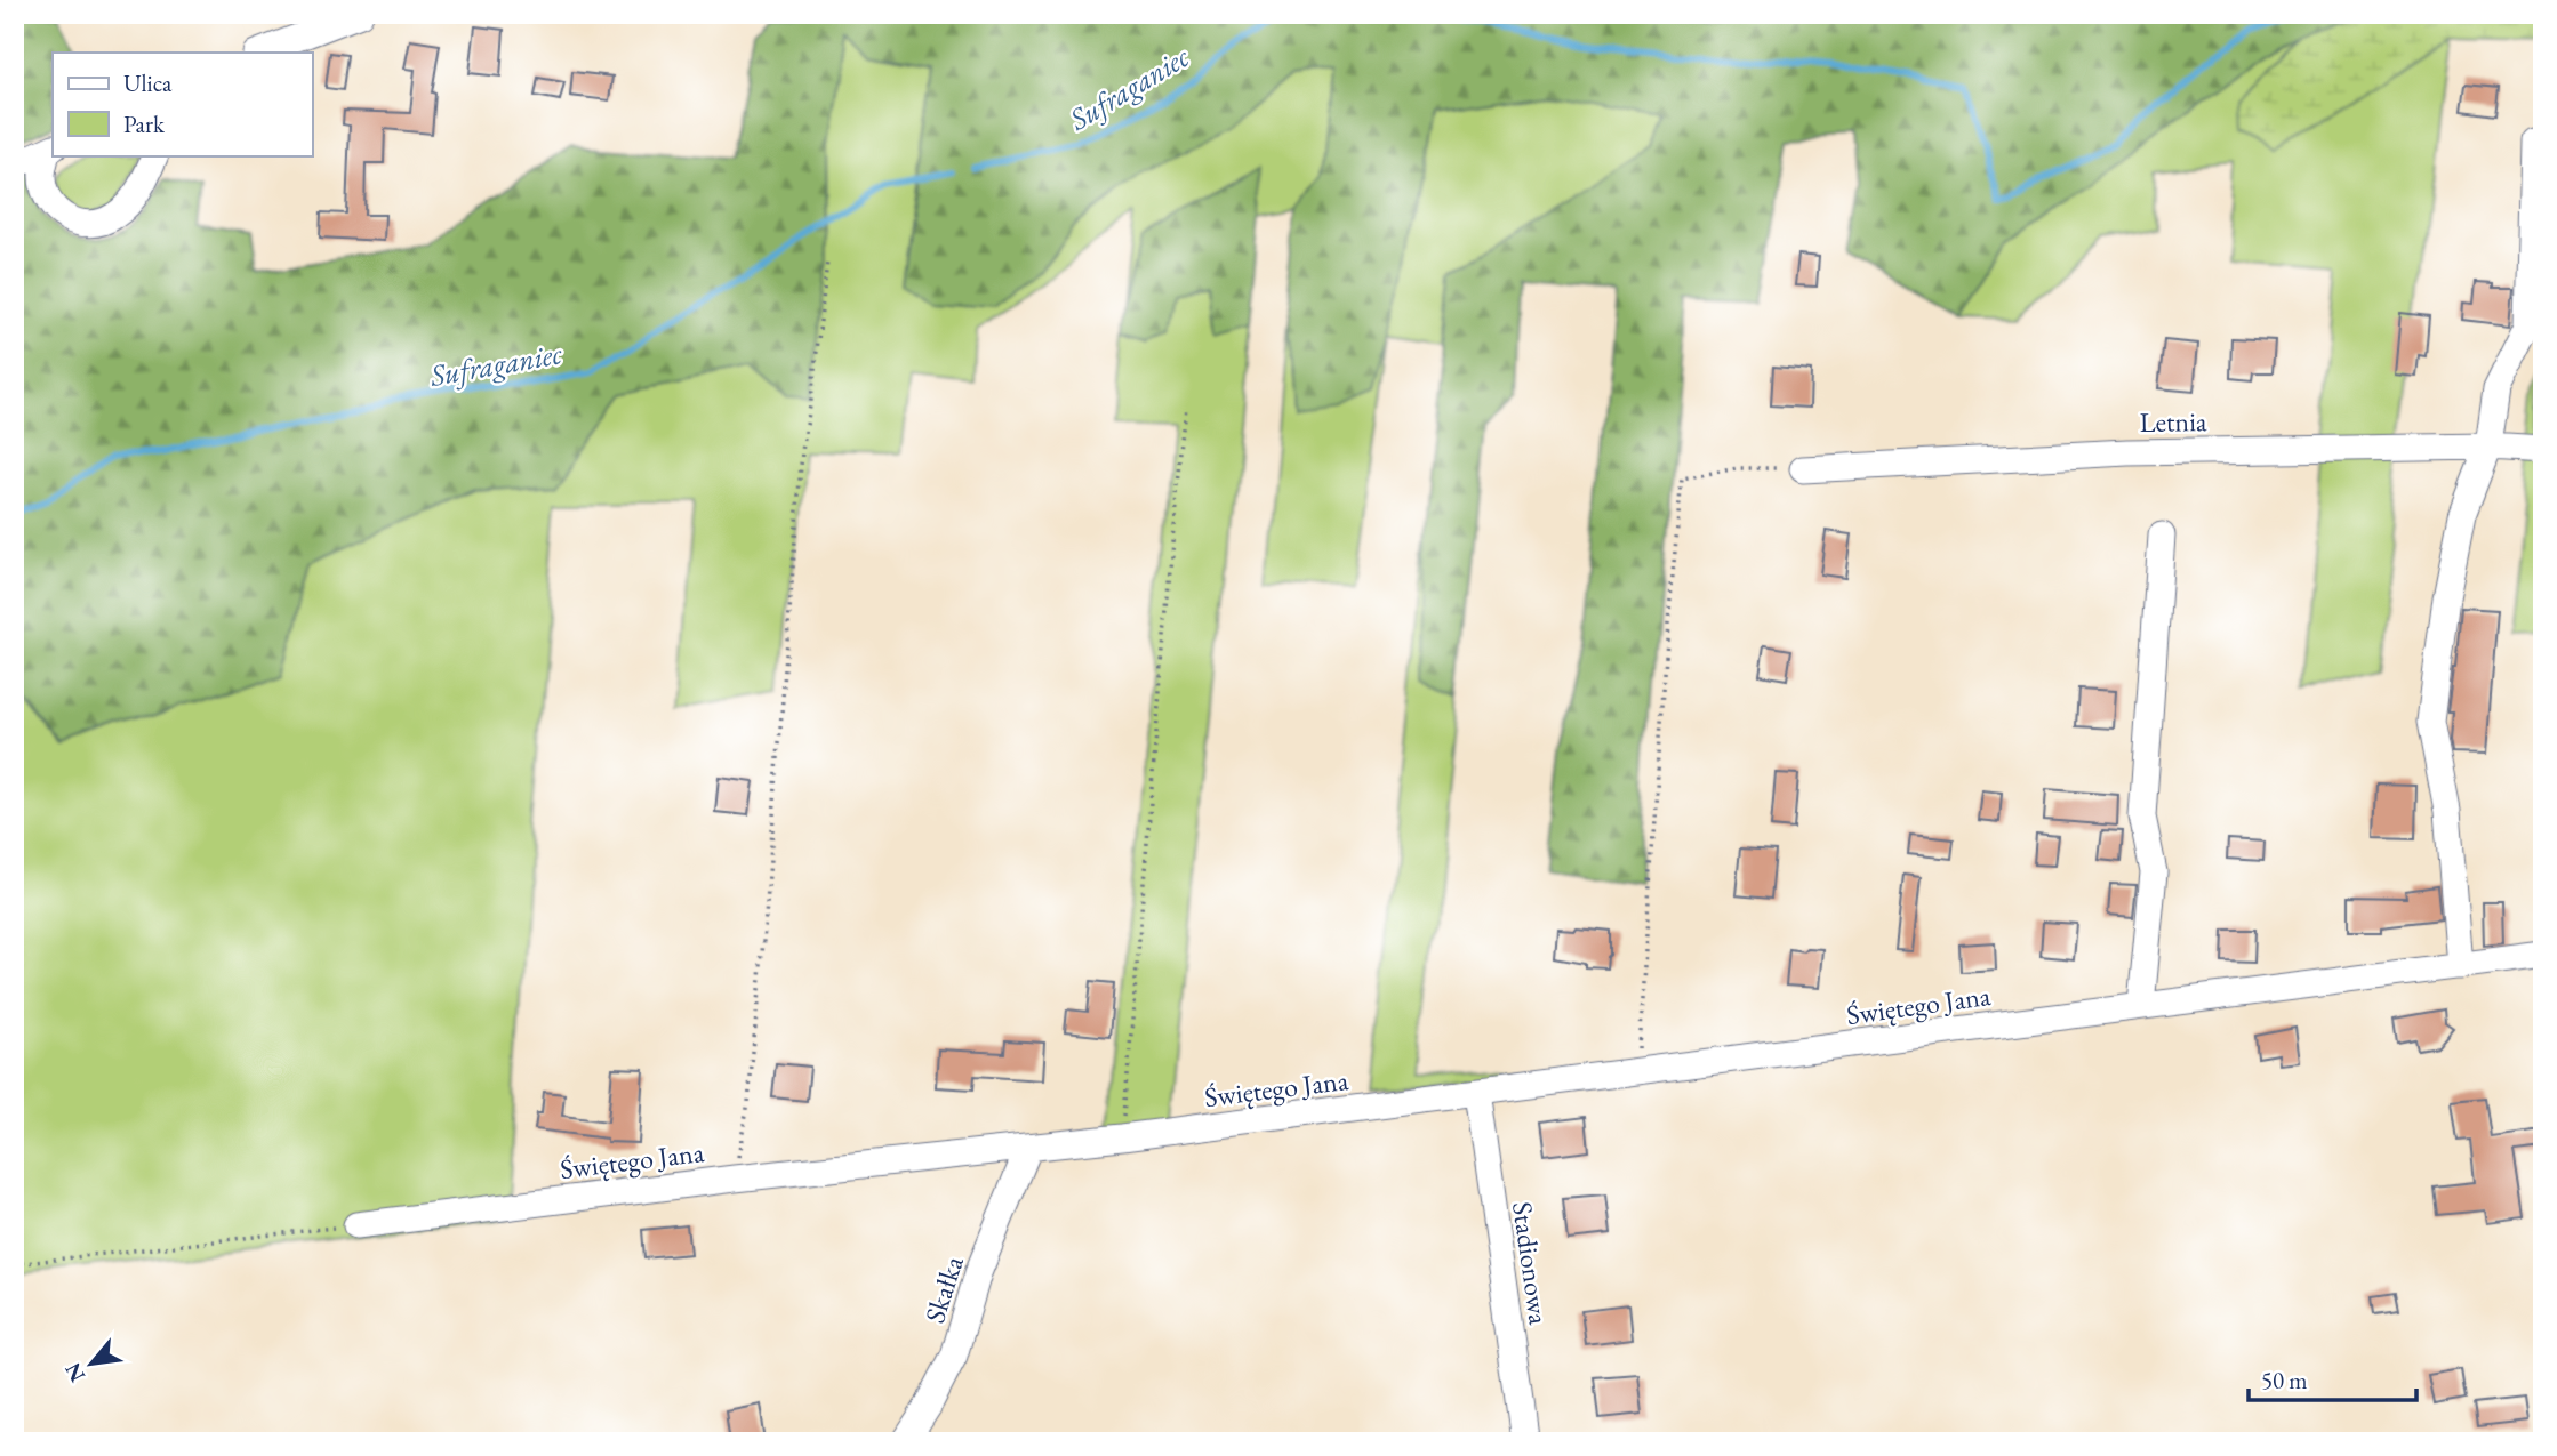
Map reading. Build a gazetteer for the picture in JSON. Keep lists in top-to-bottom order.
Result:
{
  "streets": {
    "street": [
      "Letnia",
      "Świętego Jana",
      "Stadionowa",
      "Skałka"
    ]
  },
  "crossings": [
    ["Świętego Jana", "Stadionowa"],
    ["Świętego Jana", "Skałka"]
  ],
  "water": ["Sufraganiec"],
  "legend": ["Ulica", "Park"],
  "scale_bar": "50 m",
  "north": "bottom left"
}
